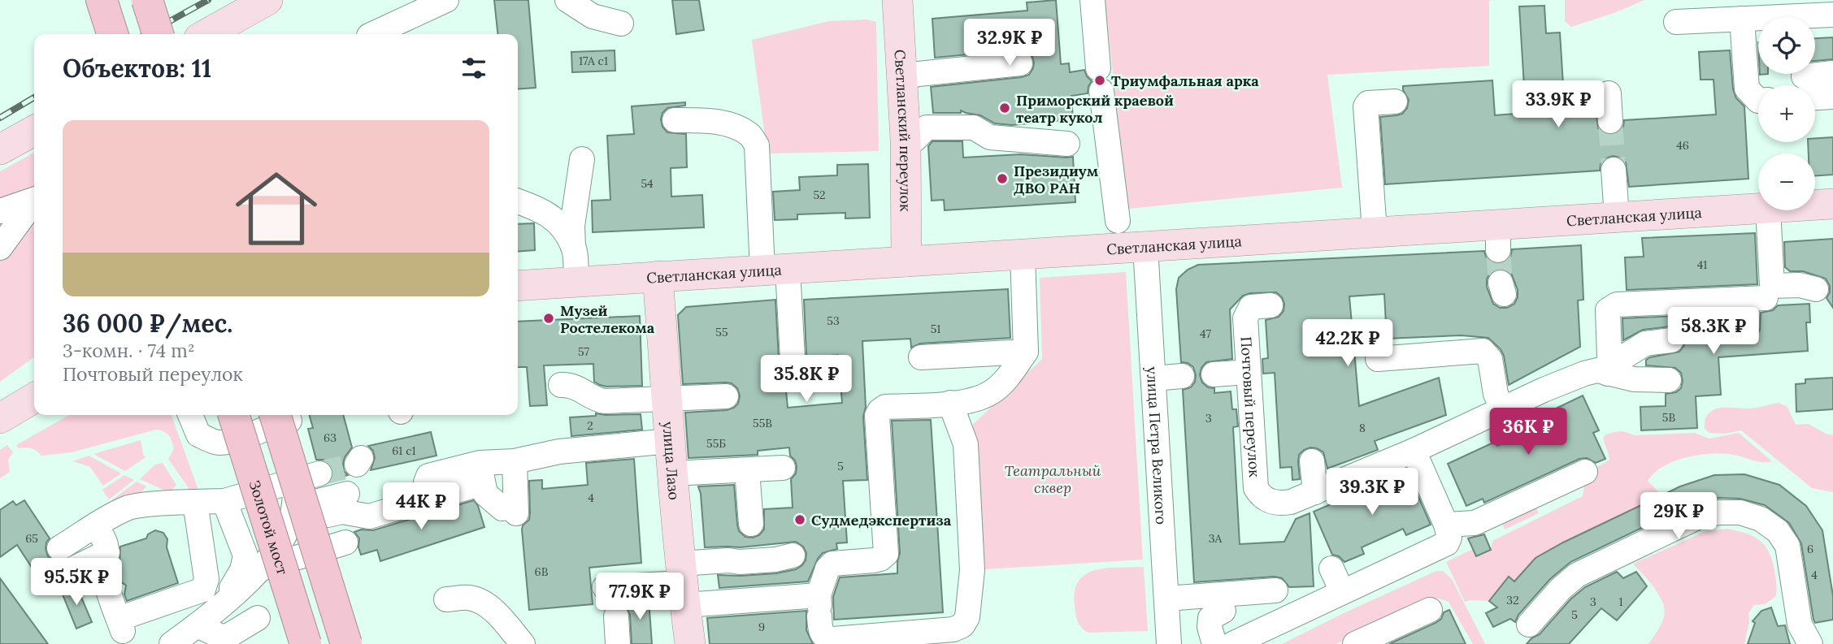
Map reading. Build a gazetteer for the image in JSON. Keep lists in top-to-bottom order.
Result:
{
  "streets": {
    "highway": ["Золотой мост"],
    "main road": ["Светланский переулок", "Светланская улица", "улица Лазо"],
    "street": ["Почтовый переулок", "улица Петра Великого"]
  },
  "crossings": [
    ["Светланский переулок", "Светланская улица"],
    ["Светланская улица", "улица Петра Великого"],
    ["Светланская улица", "улица Лазо"]
  ],
  "parks": ["Театральный сквер"],
  "places": [
    "Триумфальная арка",
    "Приморский краевой театр кукол",
    "Президиум ДВО РАН",
    "Музей Ростелекома",
    "Судмедэкспертиза"
  ],
  "house_numbers": [
    "17А с1",
    "46",
    "54",
    "52",
    "41",
    "53",
    "51",
    "55",
    "47",
    "57",
    "5В",
    "3",
    "55В",
    "2",
    "8",
    "63",
    "55Б",
    "61 с1",
    "5",
    "4",
    "65",
    "3А",
    "6",
    "6В",
    "4",
    "32",
    "3",
    "1",
    "5",
    "9"
  ],
  "page": {
    "map_buttons": ["+", "−"],
    "price": [
      "32.9K ₽",
      "33.9K ₽",
      "58.3K ₽",
      "42.2K ₽",
      "35.8K ₽",
      "36K ₽",
      "39.3K ₽",
      "44K ₽",
      "29K ₽",
      "95.5K ₽",
      "77.9K ₽"
    ],
    "heading": "Объектов: 11",
    "list": [
      {
        "name": "36 000 ₽/мес.",
        "note": "3-комн. · 74 m² · Почтовый переулок"
      }
    ]
  }
}
